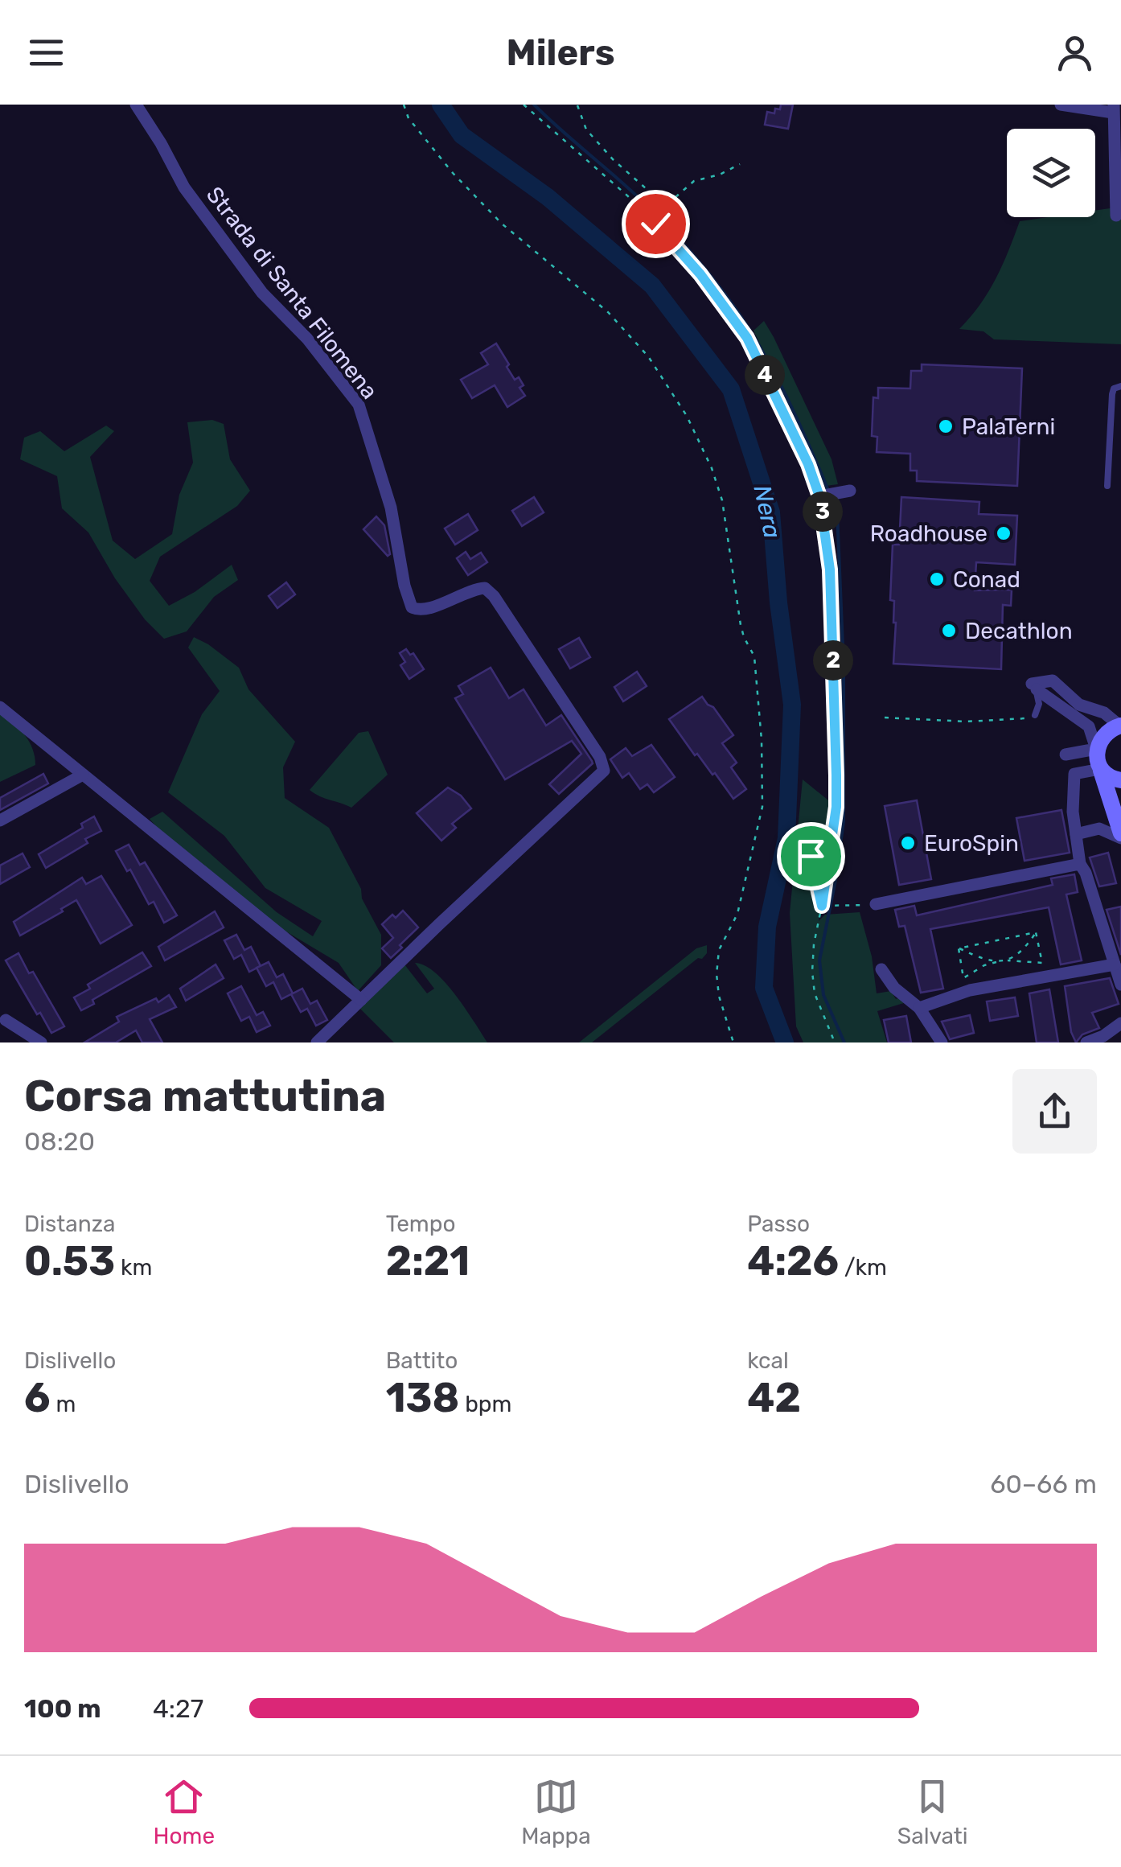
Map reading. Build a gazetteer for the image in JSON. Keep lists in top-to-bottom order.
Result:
{
  "streets": {
    "street": ["Strada di Santa Filomena"]
  },
  "water": ["Nera"],
  "places": [
    "PalaTerni",
    "Roadhouse",
    "Conad",
    "Decathlon",
    "EuroSpin"
  ],
  "page": {
    "header": "Milers",
    "pins": ["4", "3", "2"],
    "heading": ["Corsa mattutina", "08:20"],
    "stats": [
      ["Distanza", "0.53 km"],
      ["Tempo", "2:21"],
      ["Passo", "4:26 /km"],
      ["Dislivello", "6 m"],
      ["Battito", "138 bpm"],
      ["kcal", "42"]
    ],
    "chart": ["Dislivello", "60–66 m"],
    "list": [
      {
        "name": "100 m",
        "note": "4:27"
      }
    ],
    "tabs": ["Home", "Mappa", "Salvati"]
  }
}
